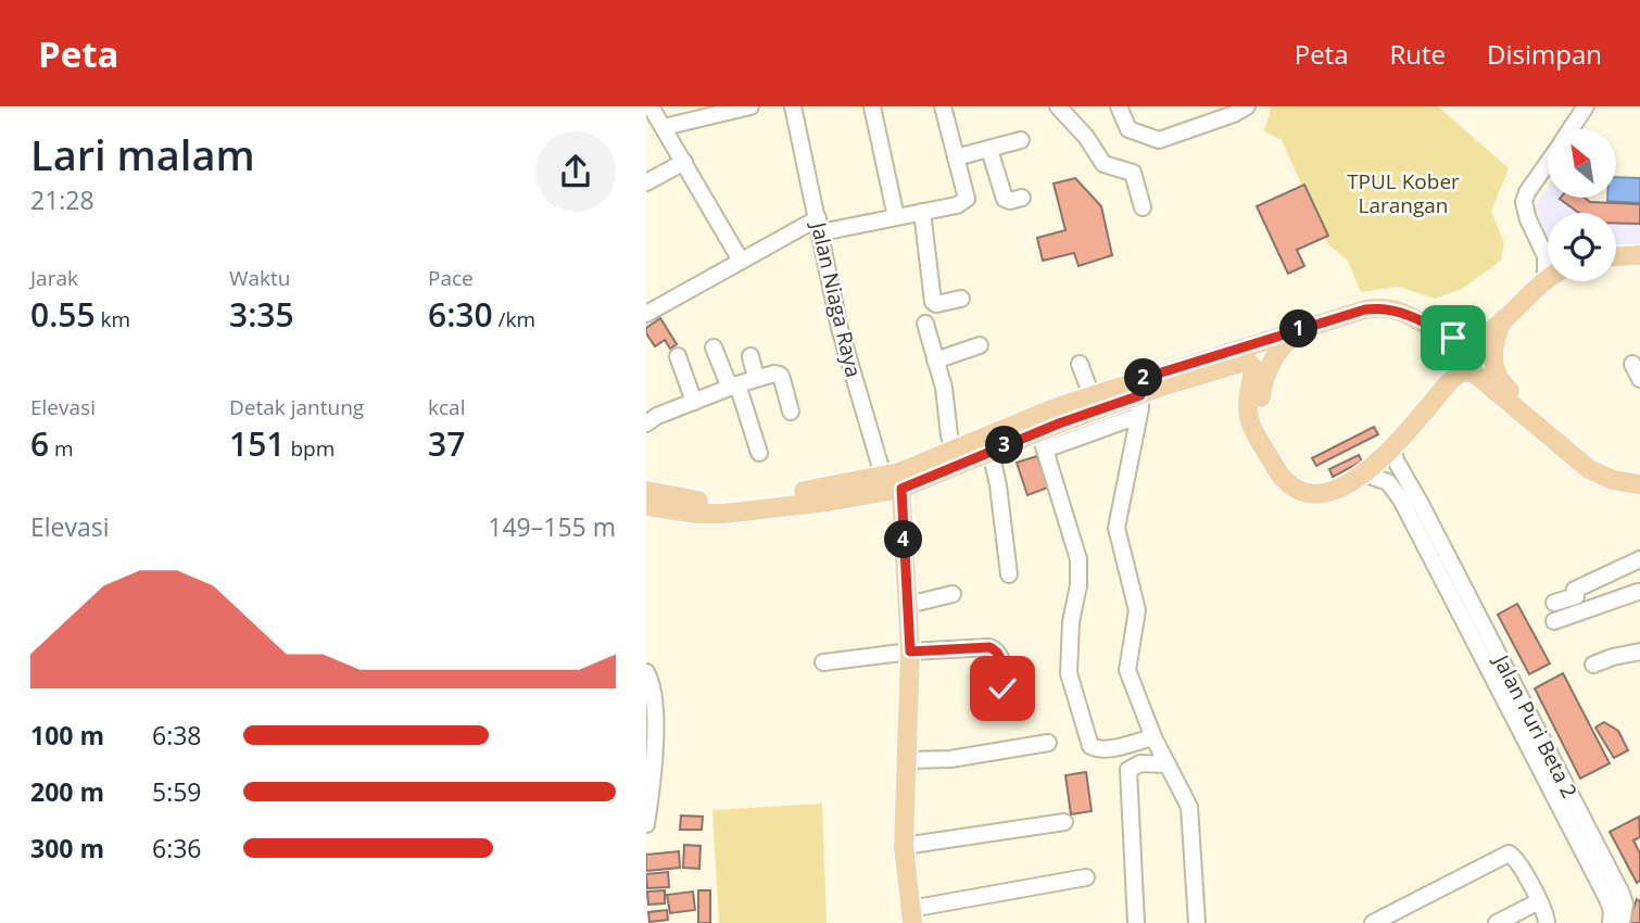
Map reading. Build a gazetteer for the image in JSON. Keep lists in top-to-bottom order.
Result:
{
  "streets": {
    "street": ["Jalan Niaga Raya", "Jalan Puri Beta 2"]
  },
  "parks": ["TPUL Kober Larangan"],
  "north": "top left",
  "page": {
    "header": "Peta",
    "nav": ["Peta", "Rute", "Disimpan"],
    "heading": ["Lari malam", "21:28"],
    "stats": [
      ["Jarak", "0.55 km"],
      ["Waktu", "3:35"],
      ["Pace", "6:30 /km"],
      ["Elevasi", "6 m"],
      ["Detak jantung", "151 bpm"],
      ["kcal", "37"]
    ],
    "pins": [
      "1",
      "2",
      "3",
      "4"
    ],
    "chart": ["Elevasi", "149–155 m"],
    "list": [
      {
        "name": "100 m",
        "note": "6:38"
      },
      {
        "name": "200 m",
        "note": "5:59"
      },
      {
        "name": "300 m",
        "note": "6:36"
      }
    ]
  }
}
